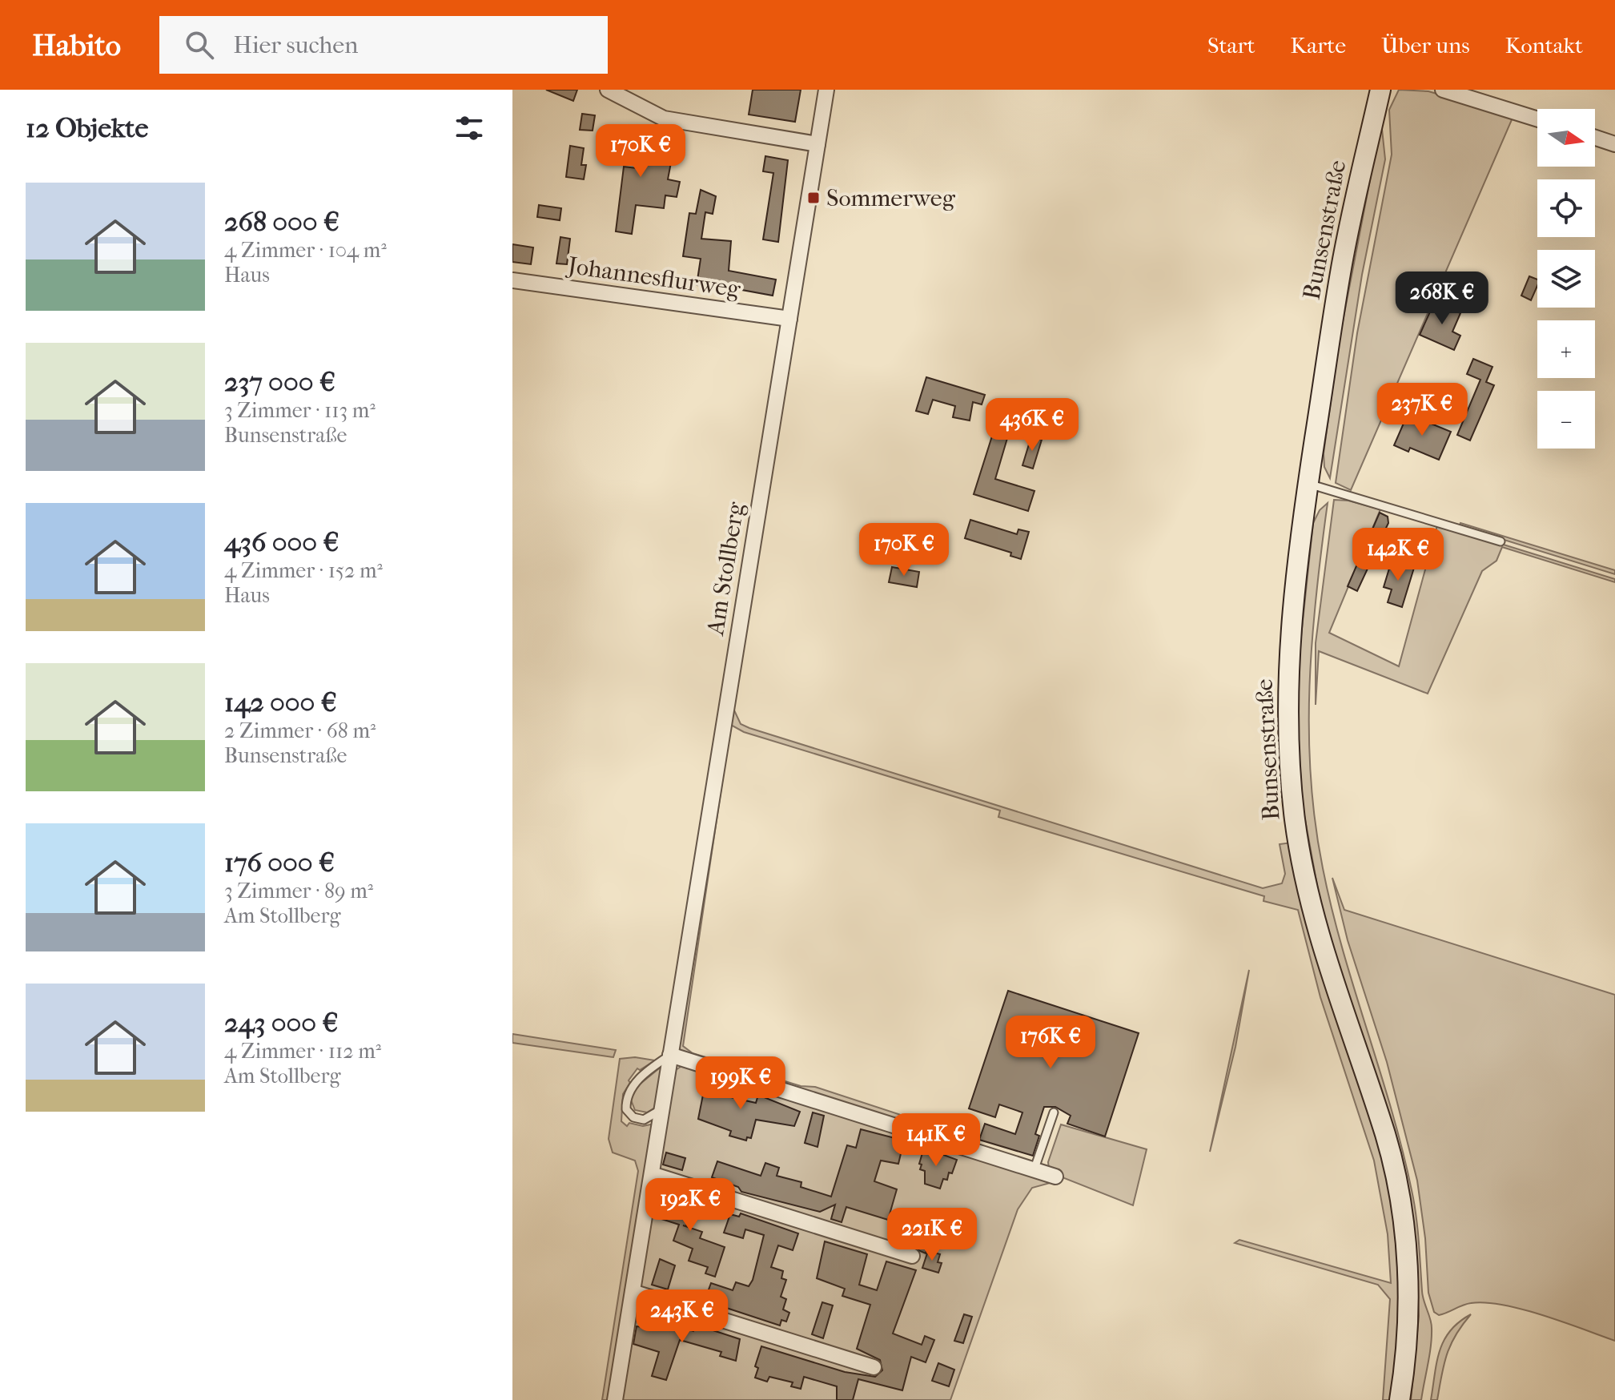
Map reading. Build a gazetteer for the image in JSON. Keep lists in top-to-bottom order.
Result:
{
  "streets": {
    "main road": ["Bunsenstraße"],
    "street": ["Johannesflurweg", "Am Stollberg"]
  },
  "crossings": [
    ["Johannesflurweg", "Am Stollberg"]
  ],
  "places": {
    "transit": ["Sommerweg"]
  },
  "north": "right",
  "page": {
    "header": "Habito",
    "search": "Hier suchen",
    "nav": [
      "Start",
      "Karte",
      "Über uns",
      "Kontakt"
    ],
    "heading": "12 Objekte",
    "map_buttons": ["+", "−"],
    "price": [
      "170K €",
      "268K €",
      "237K €",
      "436K €",
      "170K €",
      "142K €",
      "176K €",
      "199K €",
      "141K €",
      "192K €",
      "221K €",
      "243K €"
    ],
    "list": [
      {
        "name": "268 000 €",
        "note": "4 Zimmer · 104 m² · Haus"
      },
      {
        "name": "237 000 €",
        "note": "3 Zimmer · 113 m² · Bunsenstraße"
      },
      {
        "name": "436 000 €",
        "note": "4 Zimmer · 152 m² · Haus"
      },
      {
        "name": "142 000 €",
        "note": "2 Zimmer · 68 m² · Bunsenstraße"
      },
      {
        "name": "176 000 €",
        "note": "3 Zimmer · 89 m² · Am Stollberg"
      },
      {
        "name": "243 000 €",
        "note": "4 Zimmer · 112 m² · Am Stollberg"
      }
    ]
  }
}
